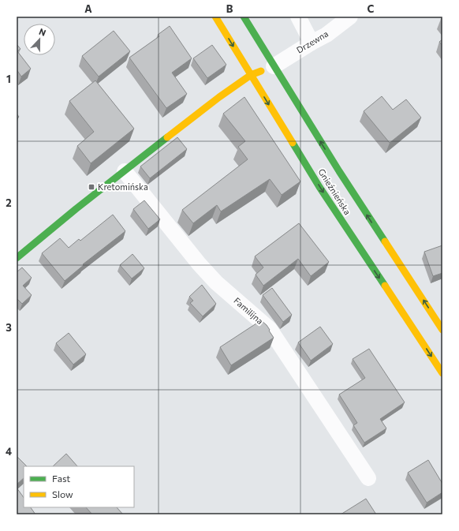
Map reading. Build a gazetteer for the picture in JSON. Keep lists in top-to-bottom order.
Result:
{
  "streets": {
    "main road": ["Gnieźnieńska"],
    "street": ["Drzewna", "Familijna"]
  },
  "crossings": [
    ["Drzewna", "Gnieźnieńska"]
  ],
  "places": {
    "transit": ["Kretomińska"]
  },
  "legend": ["Fast", "Slow"],
  "north": "top",
  "grid": {
    "columns": ["A", "B", "C"],
    "rows": [
      "1",
      "2",
      "3",
      "4"
    ]
  }
}
